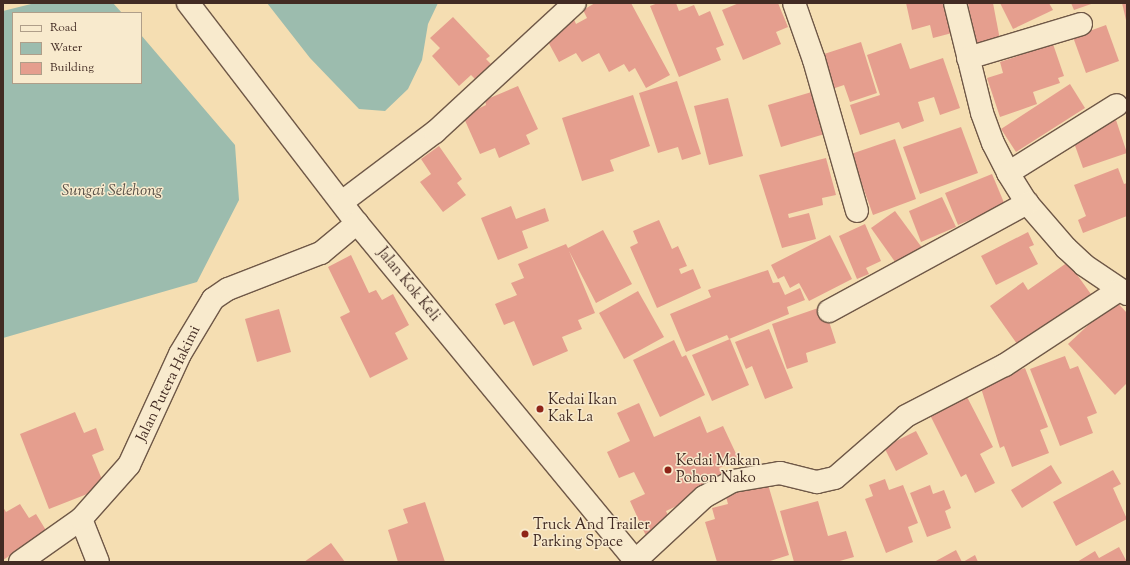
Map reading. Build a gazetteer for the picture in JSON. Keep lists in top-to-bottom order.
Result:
{
  "streets": {
    "street": ["Jalan Kok Keli", "Jalan Putera Hakimi"]
  },
  "crossings": [
    ["Jalan Kok Keli", "Jalan Putera Hakimi"]
  ],
  "water": ["Sungai Selehong"],
  "places": ["Kedai Ikan Kak La", "Kedai Makan Pohon Nako", "Truck And Trailer Parking Space"],
  "legend": ["Road", "Water", "Building"]
}
